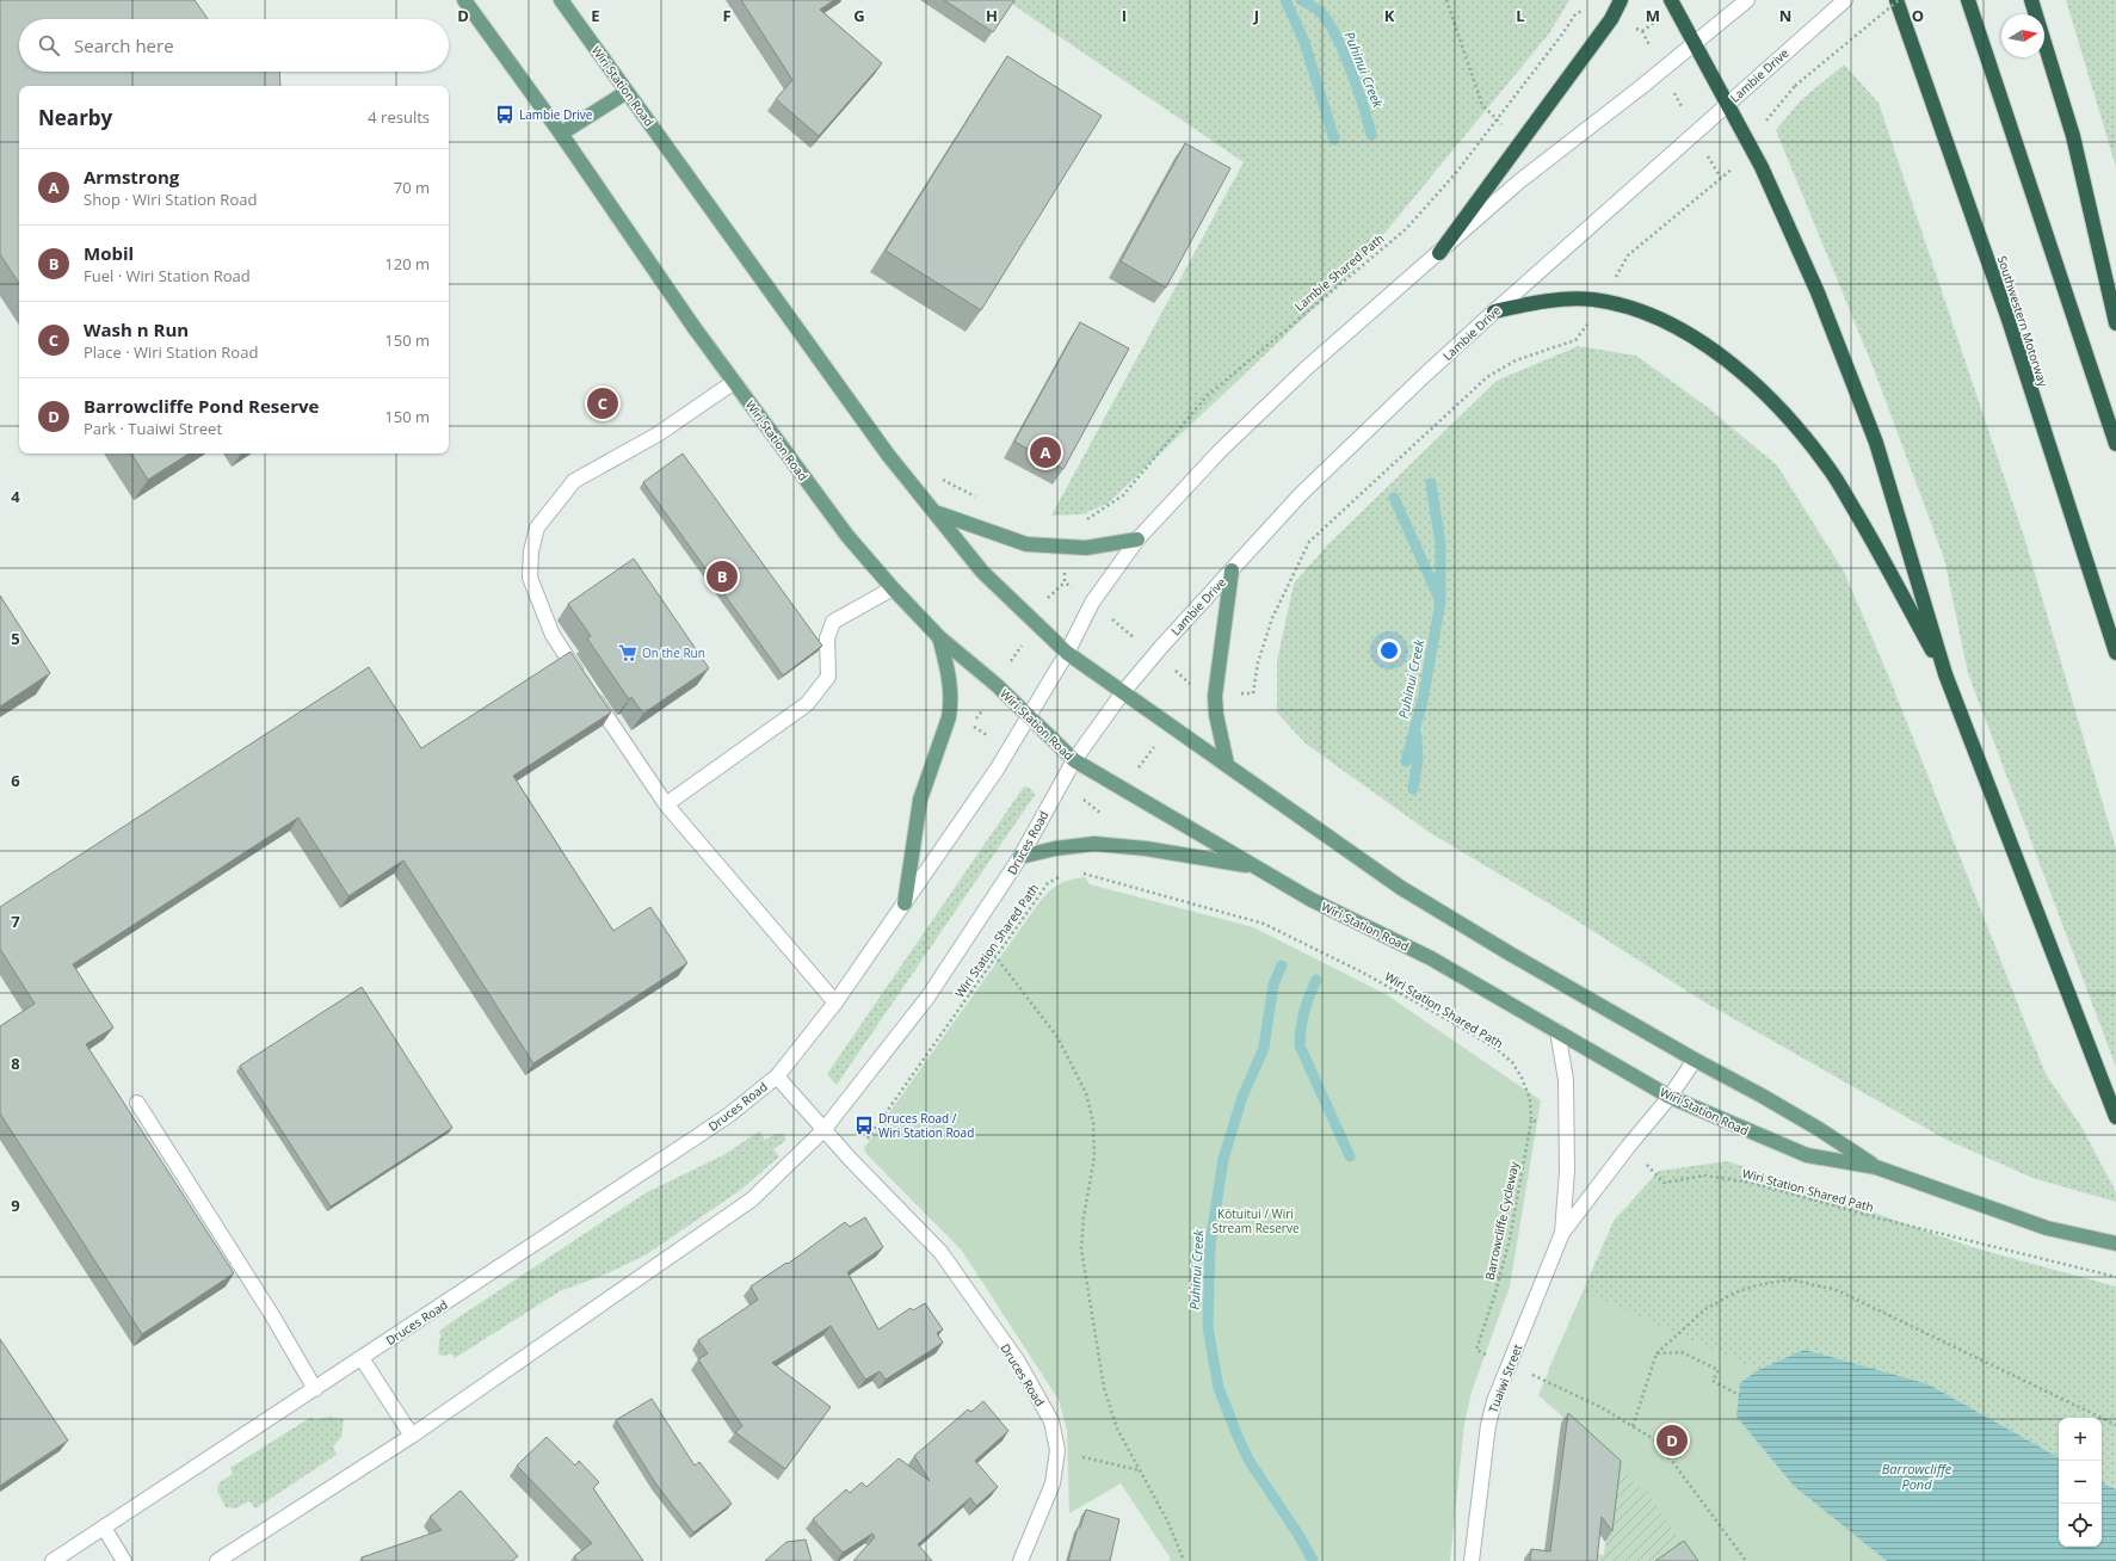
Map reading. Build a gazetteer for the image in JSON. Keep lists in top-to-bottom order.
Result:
{
  "streets": {
    "highway": ["Southwestern Motorway"],
    "main road": [
      "Lambie Drive",
      "Wiri Station Road",
      "Druces Road",
      "Tuaiwi Street"
    ],
    "path": ["Lambie Shared Path", "Wiri Station Shared Path", "Barrowcliffe Cycleway"]
  },
  "crossings": [
    ["Lambie Drive", "Wiri Station Road"],
    ["Lambie Drive", "Druces Road"],
    ["Wiri Station Road", "Druces Road"],
    ["Wiri Station Road", "Tuaiwi Street"],
    ["Druces Road", "Wiri Station Shared Path"],
    ["Wiri Station Shared Path", "Barrowcliffe Cycleway"],
    ["Wiri Station Shared Path", "Tuaiwi Street"]
  ],
  "water": ["Puhinui Creek", "Barrowcliffe Pond"],
  "parks": ["Kōtuitui / Wiri Stream Reserve"],
  "places": {
    "bus stop": ["Lambie Drive", "Druces Road / Wiri Station Road"],
    "supermarket": ["On the Run"]
  },
  "north": "right",
  "page": {
    "search": "Search here",
    "heading": ["Nearby", "4 results"],
    "list": [
      {
        "mark": "A",
        "name": "Armstrong",
        "note": "Shop · Wiri Station Road",
        "value": "70 m"
      },
      {
        "mark": "B",
        "name": "Mobil",
        "note": "Fuel · Wiri Station Road",
        "value": "120 m"
      },
      {
        "mark": "C",
        "name": "Wash n Run",
        "note": "Place · Wiri Station Road",
        "value": "150 m"
      },
      {
        "mark": "D",
        "name": "Barrowcliffe Pond Reserve",
        "note": "Park · Tuaiwi Street",
        "value": "150 m"
      }
    ],
    "pins": [
      "C",
      "A",
      "B",
      "D"
    ],
    "map_buttons": ["+", "−"]
  },
  "grid": {
    "columns": [
      "D",
      "E",
      "F",
      "G",
      "H",
      "I",
      "J",
      "K",
      "L",
      "M",
      "N",
      "O"
    ],
    "rows": [
      "4",
      "5",
      "6",
      "7",
      "8",
      "9"
    ]
  }
}
